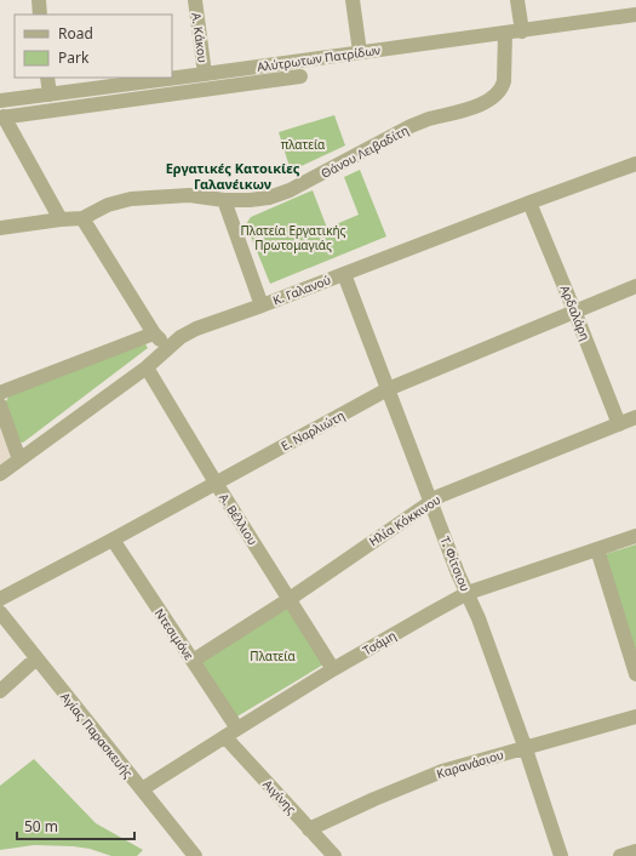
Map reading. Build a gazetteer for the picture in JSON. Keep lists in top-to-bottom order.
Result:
{
  "streets": {
    "street": [
      "Α. Κάκου",
      "Αλύτρωτων Πατρίδων",
      "Θάνου Λειβαδίτη",
      "Κ. Γαλανού",
      "Αρδαλάρη",
      "Ε. Ναρλιώτη",
      "Α. Βέλλιου",
      "Ηλία Κόκκινου",
      "Τ. Φίτσιου",
      "Ντεσιμόνε",
      "Τσάμη",
      "Αγίας Παρασκευής",
      "Καρανάσιου",
      "Αιγίνης"
    ]
  },
  "crossings": [
    ["Α. Κάκου", "Αλύτρωτων Πατρίδων"],
    ["Αλύτρωτων Πατρίδων", "Θάνου Λειβαδίτη"],
    ["Κ. Γαλανού", "Αρδαλάρη"],
    ["Κ. Γαλανού", "Α. Βέλλιου"],
    ["Κ. Γαλανού", "Τ. Φίτσιου"],
    ["Αρδαλάρη", "Ε. Ναρλιώτη"],
    ["Αρδαλάρη", "Ηλία Κόκκινου"],
    ["Ε. Ναρλιώτη", "Α. Βέλλιου"],
    ["Ε. Ναρλιώτη", "Τ. Φίτσιου"],
    ["Ε. Ναρλιώτη", "Ντεσιμόνε"],
    ["Α. Βέλλιου", "Ηλία Κόκκινου"],
    ["Α. Βέλλιου", "Τσάμη"],
    ["Ηλία Κόκκινου", "Τ. Φίτσιου"],
    ["Ηλία Κόκκινου", "Ντεσιμόνε"],
    ["Τ. Φίτσιου", "Τσάμη"],
    ["Τ. Φίτσιου", "Καρανάσιου"],
    ["Ντεσιμόνε", "Τσάμη"],
    ["Τσάμη", "Αγίας Παρασκευής"],
    ["Τσάμη", "Αιγίνης"],
    ["Καρανάσιου", "Αιγίνης"]
  ],
  "districts": ["Εργατικές Κατοικίες Γαλανέικων"],
  "parks": ["πλατεία", "Πλατεία Εργατικής Πρωτομαγιάς", "Πλατεία"],
  "legend": ["Road", "Park"],
  "scale_bar": "50 m"
}
